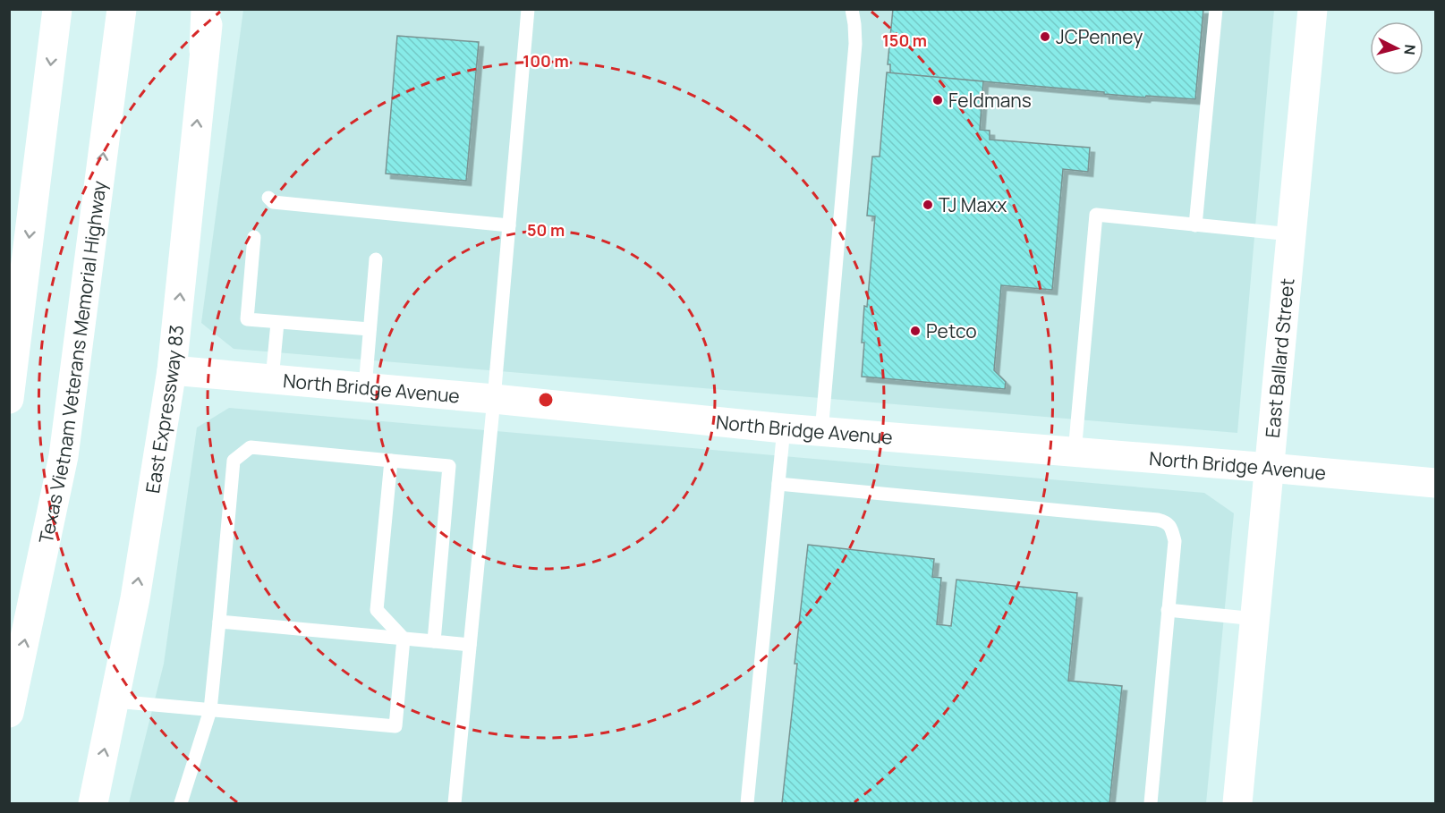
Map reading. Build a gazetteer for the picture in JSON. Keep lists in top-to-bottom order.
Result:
{
  "streets": {
    "main road": [
      "East Ballard Street",
      "Texas Vietnam Veterans Memorial Highway",
      "North Bridge Avenue",
      "East Expressway 83"
    ]
  },
  "crossings": [
    ["East Ballard Street", "North Bridge Avenue"],
    ["North Bridge Avenue", "East Expressway 83"]
  ],
  "places": [
    "JCPenney",
    "Feldmans",
    "TJ Maxx",
    "Petco"
  ],
  "north": "right",
  "rings": ["150 m", "100 m", "50 m"]
}
